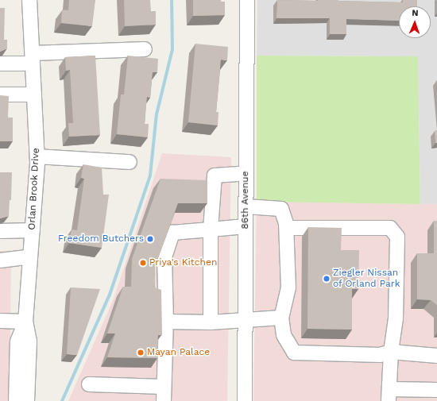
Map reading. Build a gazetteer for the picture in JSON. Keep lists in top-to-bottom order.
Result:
{
  "streets": {
    "street": ["Orlan Brook Drive", "86th Avenue"]
  },
  "places": [
    "Freedom Butchers",
    "Priya's Kitchen",
    "Ziegler Nissan of Orland Park",
    "Mayan Palace"
  ],
  "north": "top"
}
